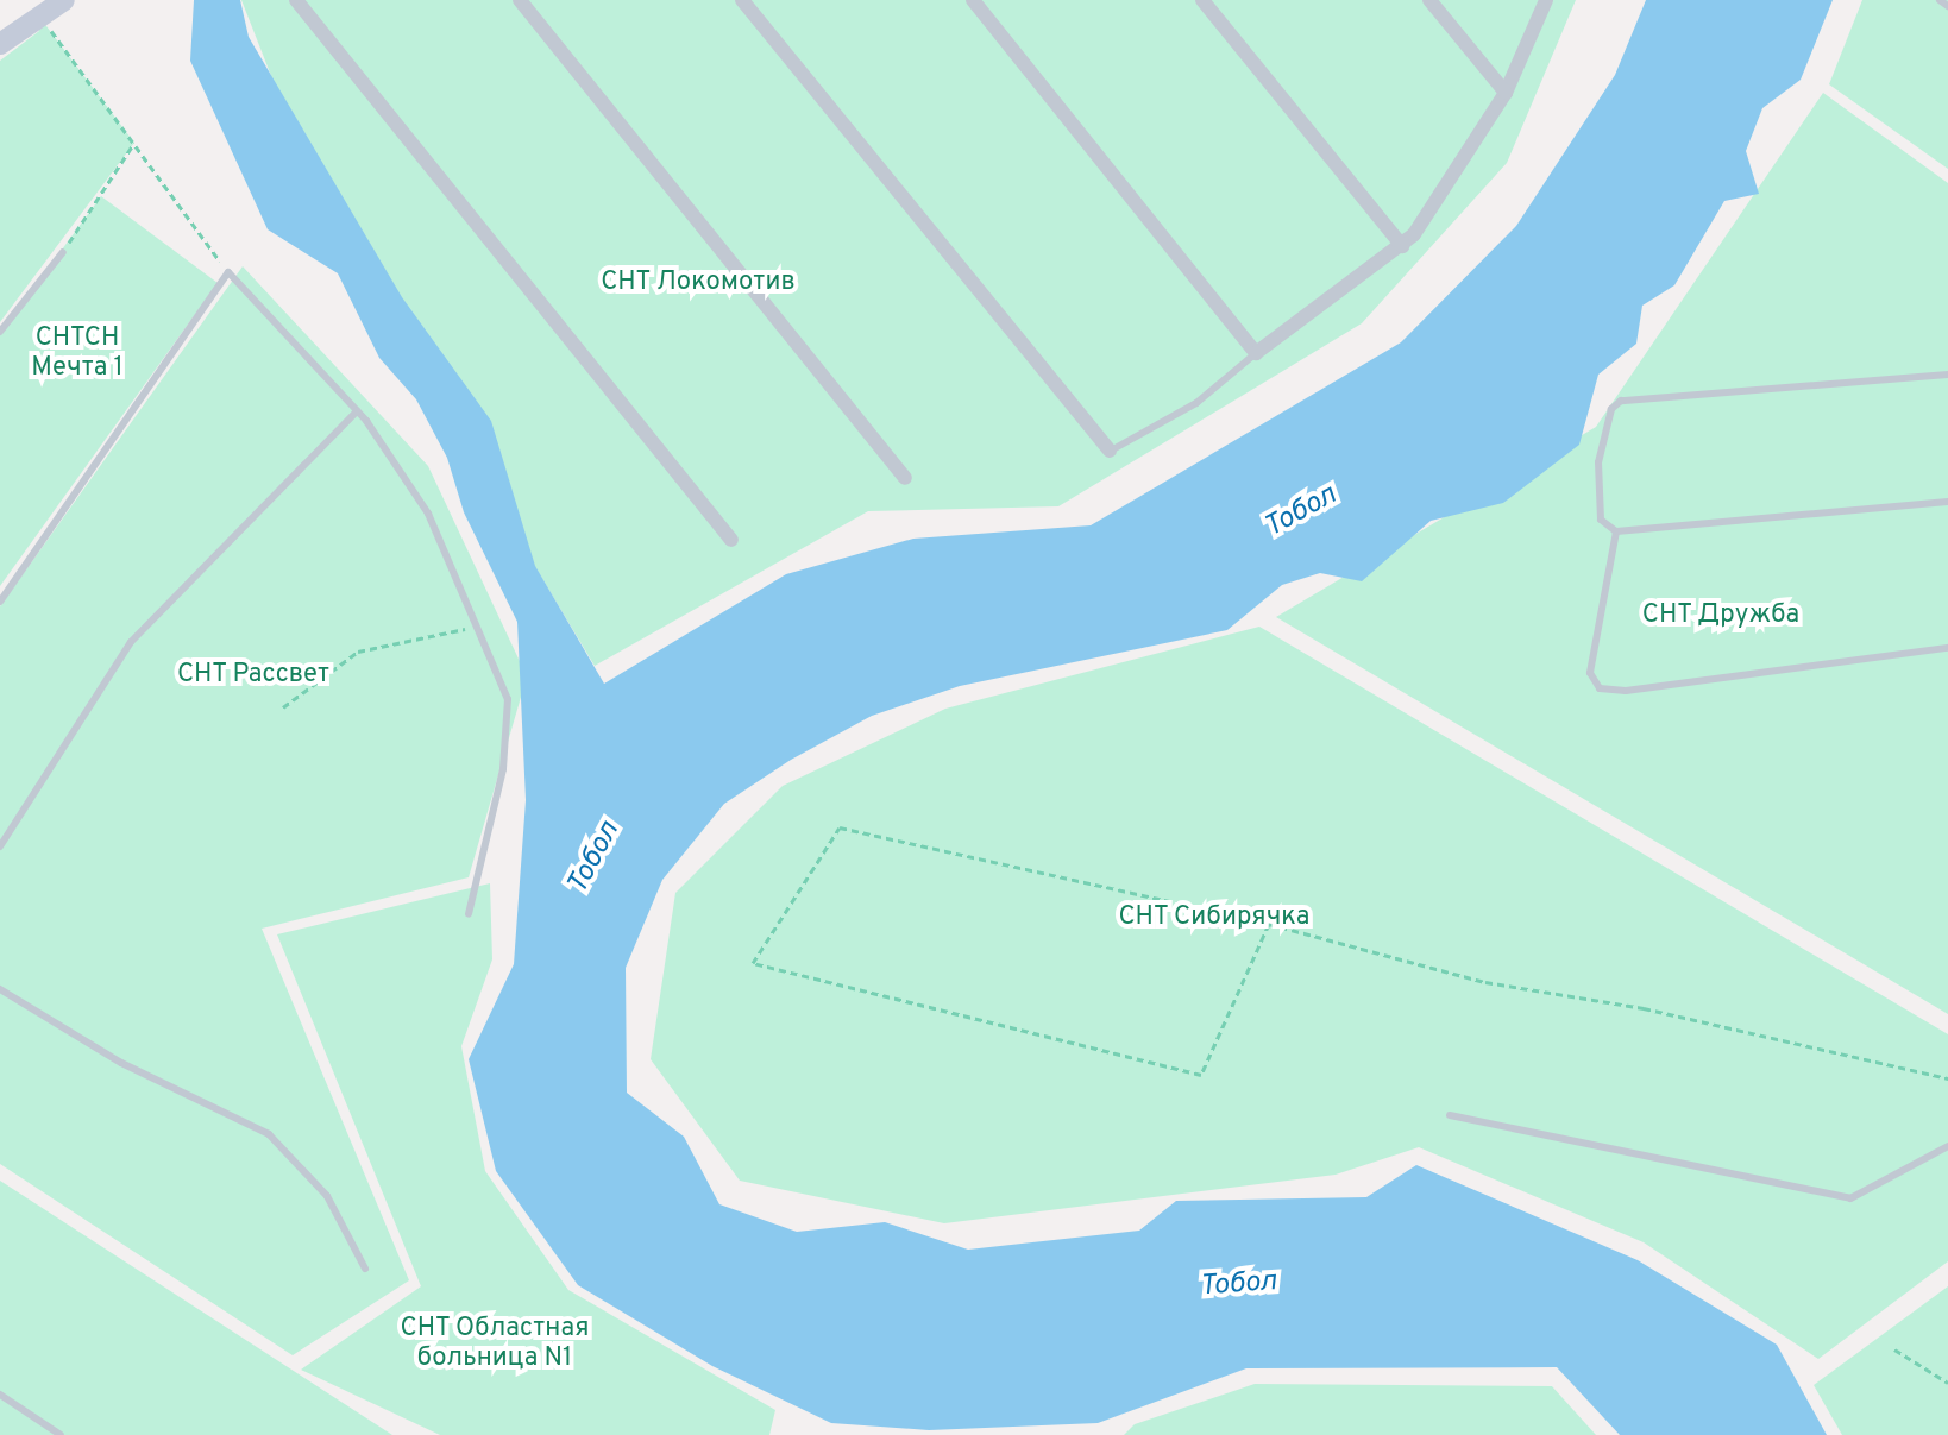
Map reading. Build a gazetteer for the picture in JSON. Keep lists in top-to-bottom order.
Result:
{
  "water": ["Тобол"],
  "parks": [
    "СНТ Локомотив",
    "СНТСН Мечта 1",
    "СНТ Дружба",
    "СНТ Рассвет",
    "СНТ Сибирячка",
    "СНТ Областная больница N1"
  ]
}
